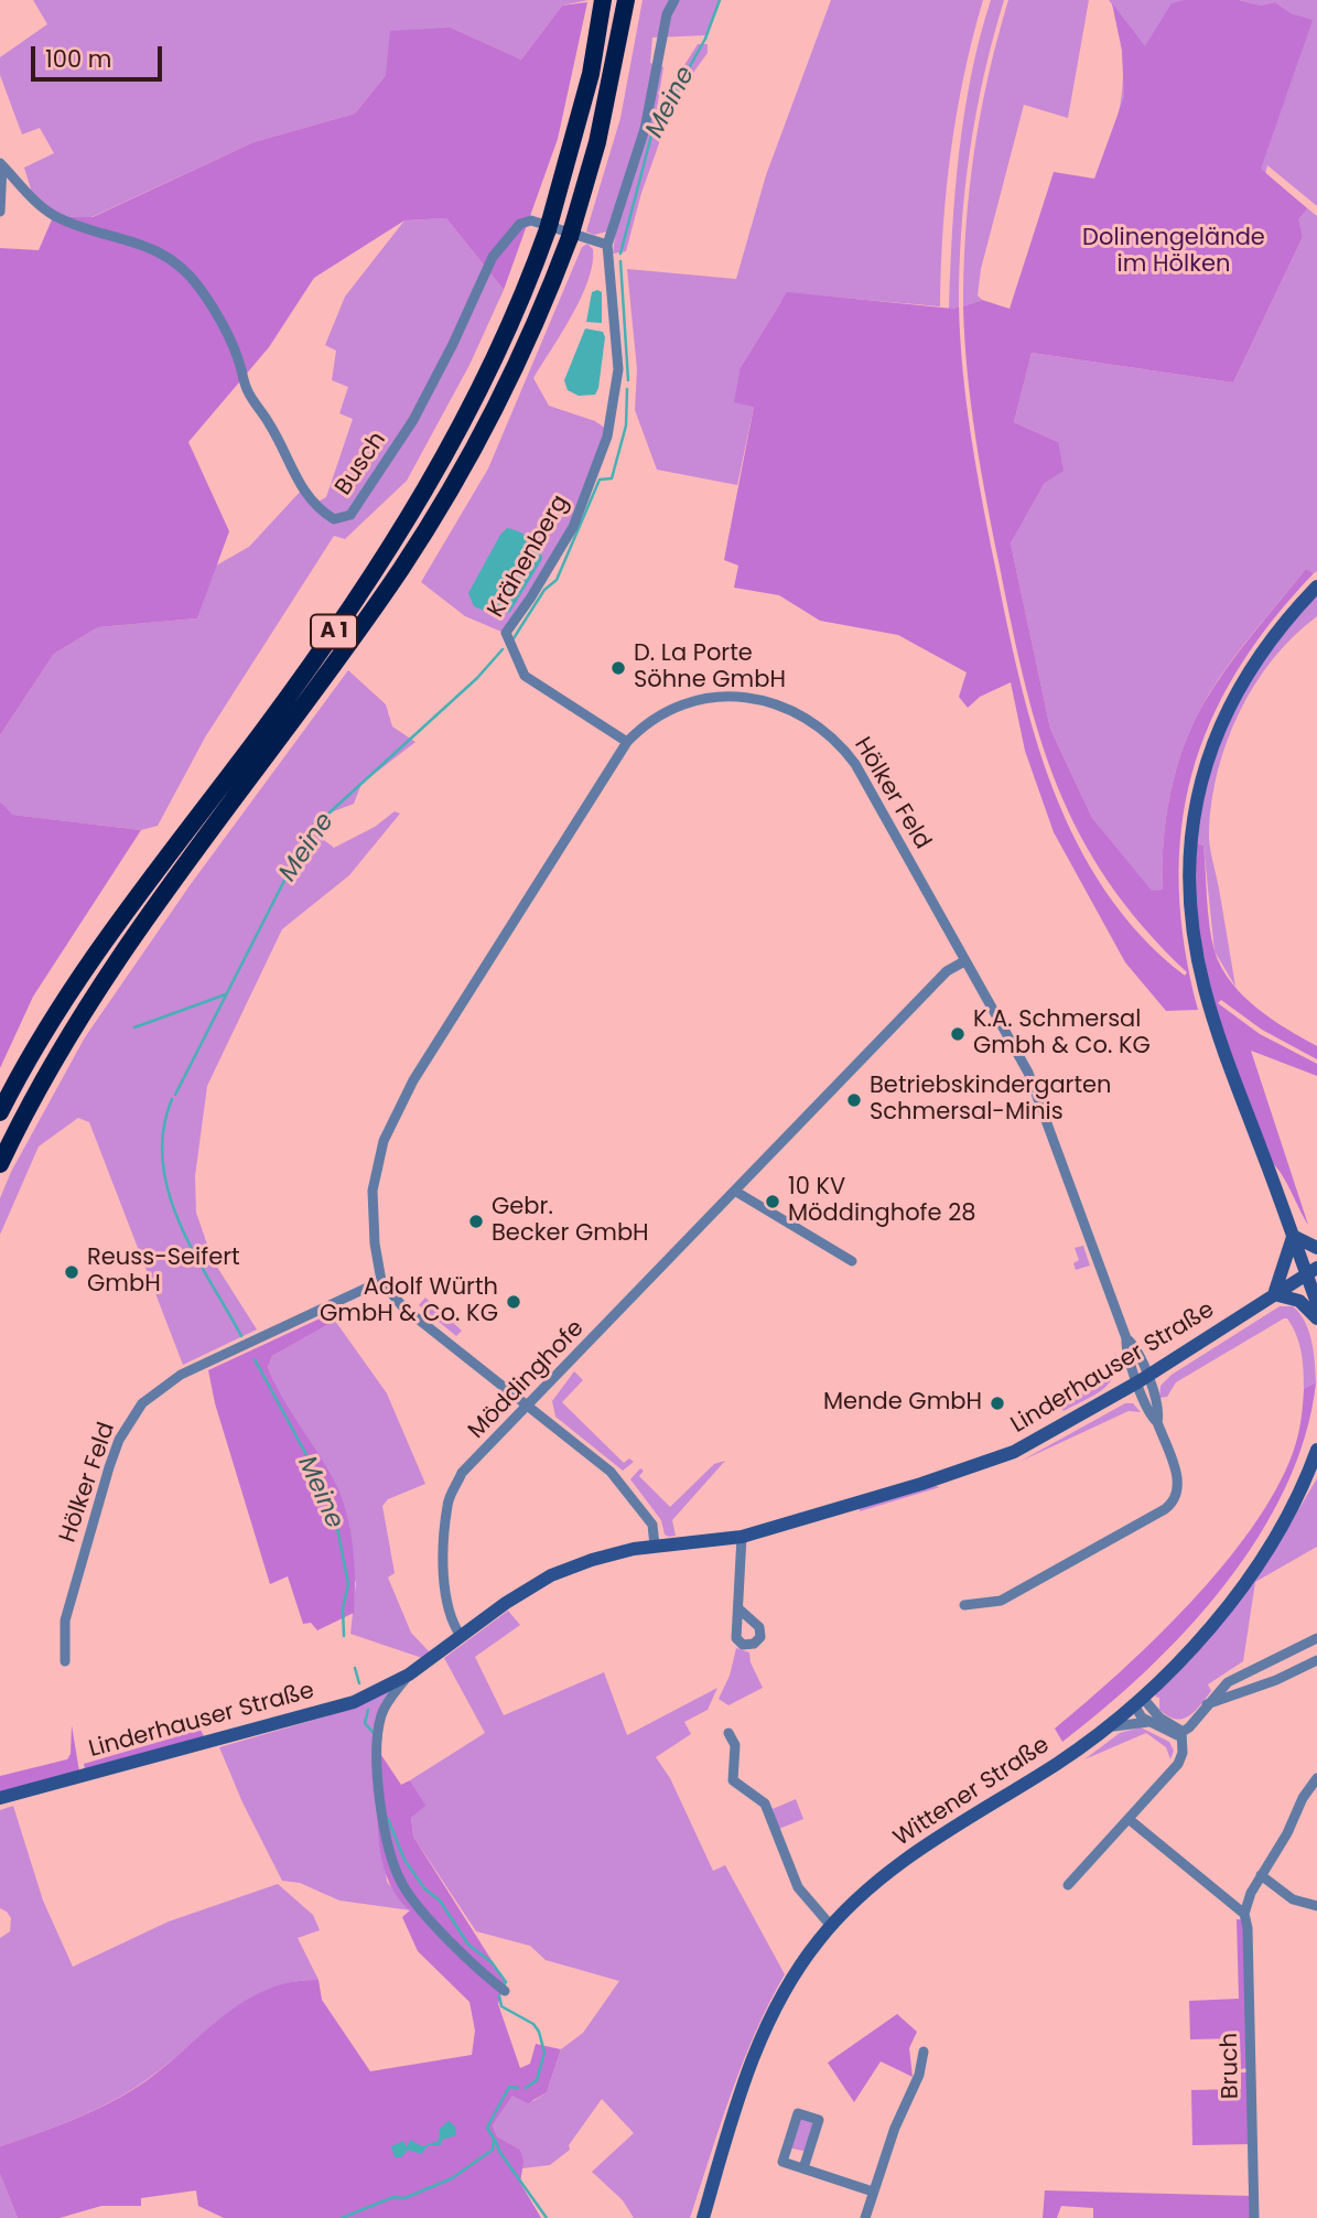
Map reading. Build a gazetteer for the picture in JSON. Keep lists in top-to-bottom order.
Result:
{
  "streets": {
    "highway": ["A 1"],
    "main road": ["Linderhauser Straße", "Wittener Straße"],
    "street": [
      "Busch",
      "Krähenberg",
      "Hölker Feld",
      "Möddinghofe",
      "Bruch"
    ]
  },
  "crossings": [
    ["Busch", "Krähenberg"],
    ["Krähenberg", "Hölker Feld"],
    ["Hölker Feld", "Linderhauser Straße"],
    ["Hölker Feld", "Möddinghofe"],
    ["Linderhauser Straße", "Möddinghofe"]
  ],
  "water": ["Meine"],
  "parks": ["Dolinengelände im Hölken"],
  "places": [
    "D. La Porte Söhne GmbH",
    "K.A. Schmersal Gmbh & Co. KG",
    "Betriebskindergarten Schmersal-Minis",
    "10 KV Möddinghofe 28",
    "Gebr. Becker GmbH",
    "Reuss-Seifert GmbH",
    "Adolf Würth GmbH & Co. KG",
    "Mende GmbH"
  ],
  "scale_bar": "100 m"
}
